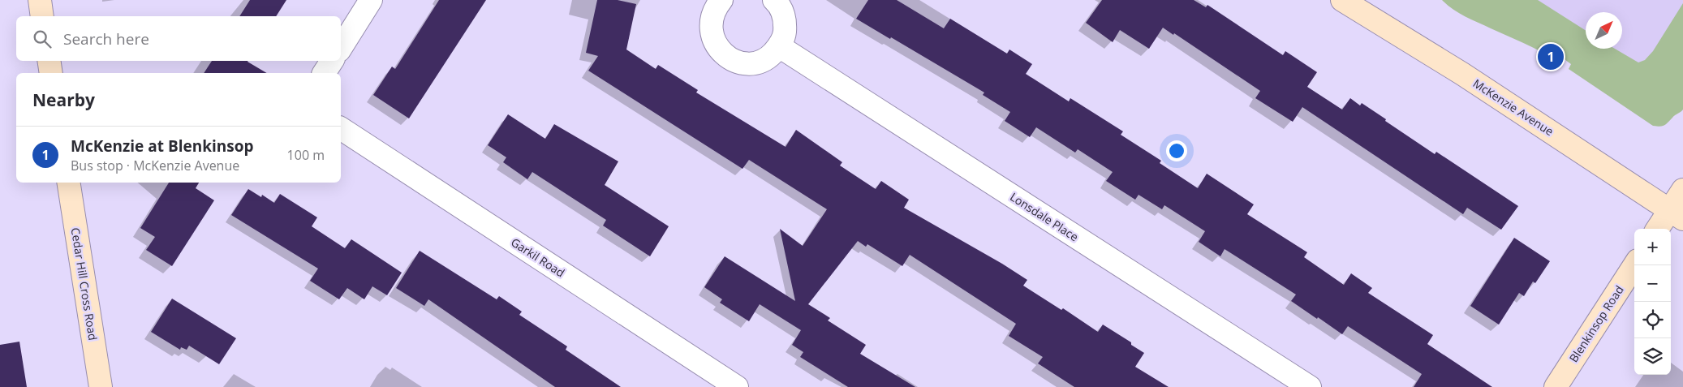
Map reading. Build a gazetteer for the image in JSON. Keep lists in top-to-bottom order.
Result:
{
  "streets": {
    "main road": ["McKenzie Avenue", "Cedar Hill Cross Road", "Blenkinsop Road"],
    "street": ["Lonsdale Place", "Garkil Road"]
  },
  "north": "top right",
  "page": {
    "search": "Search here",
    "pins": "1",
    "heading": "Nearby",
    "list": [
      {
        "mark": "1",
        "name": "McKenzie at Blenkinsop",
        "note": "Bus stop · McKenzie Avenue",
        "value": "100 m"
      }
    ],
    "map_buttons": ["+", "−"]
  }
}
